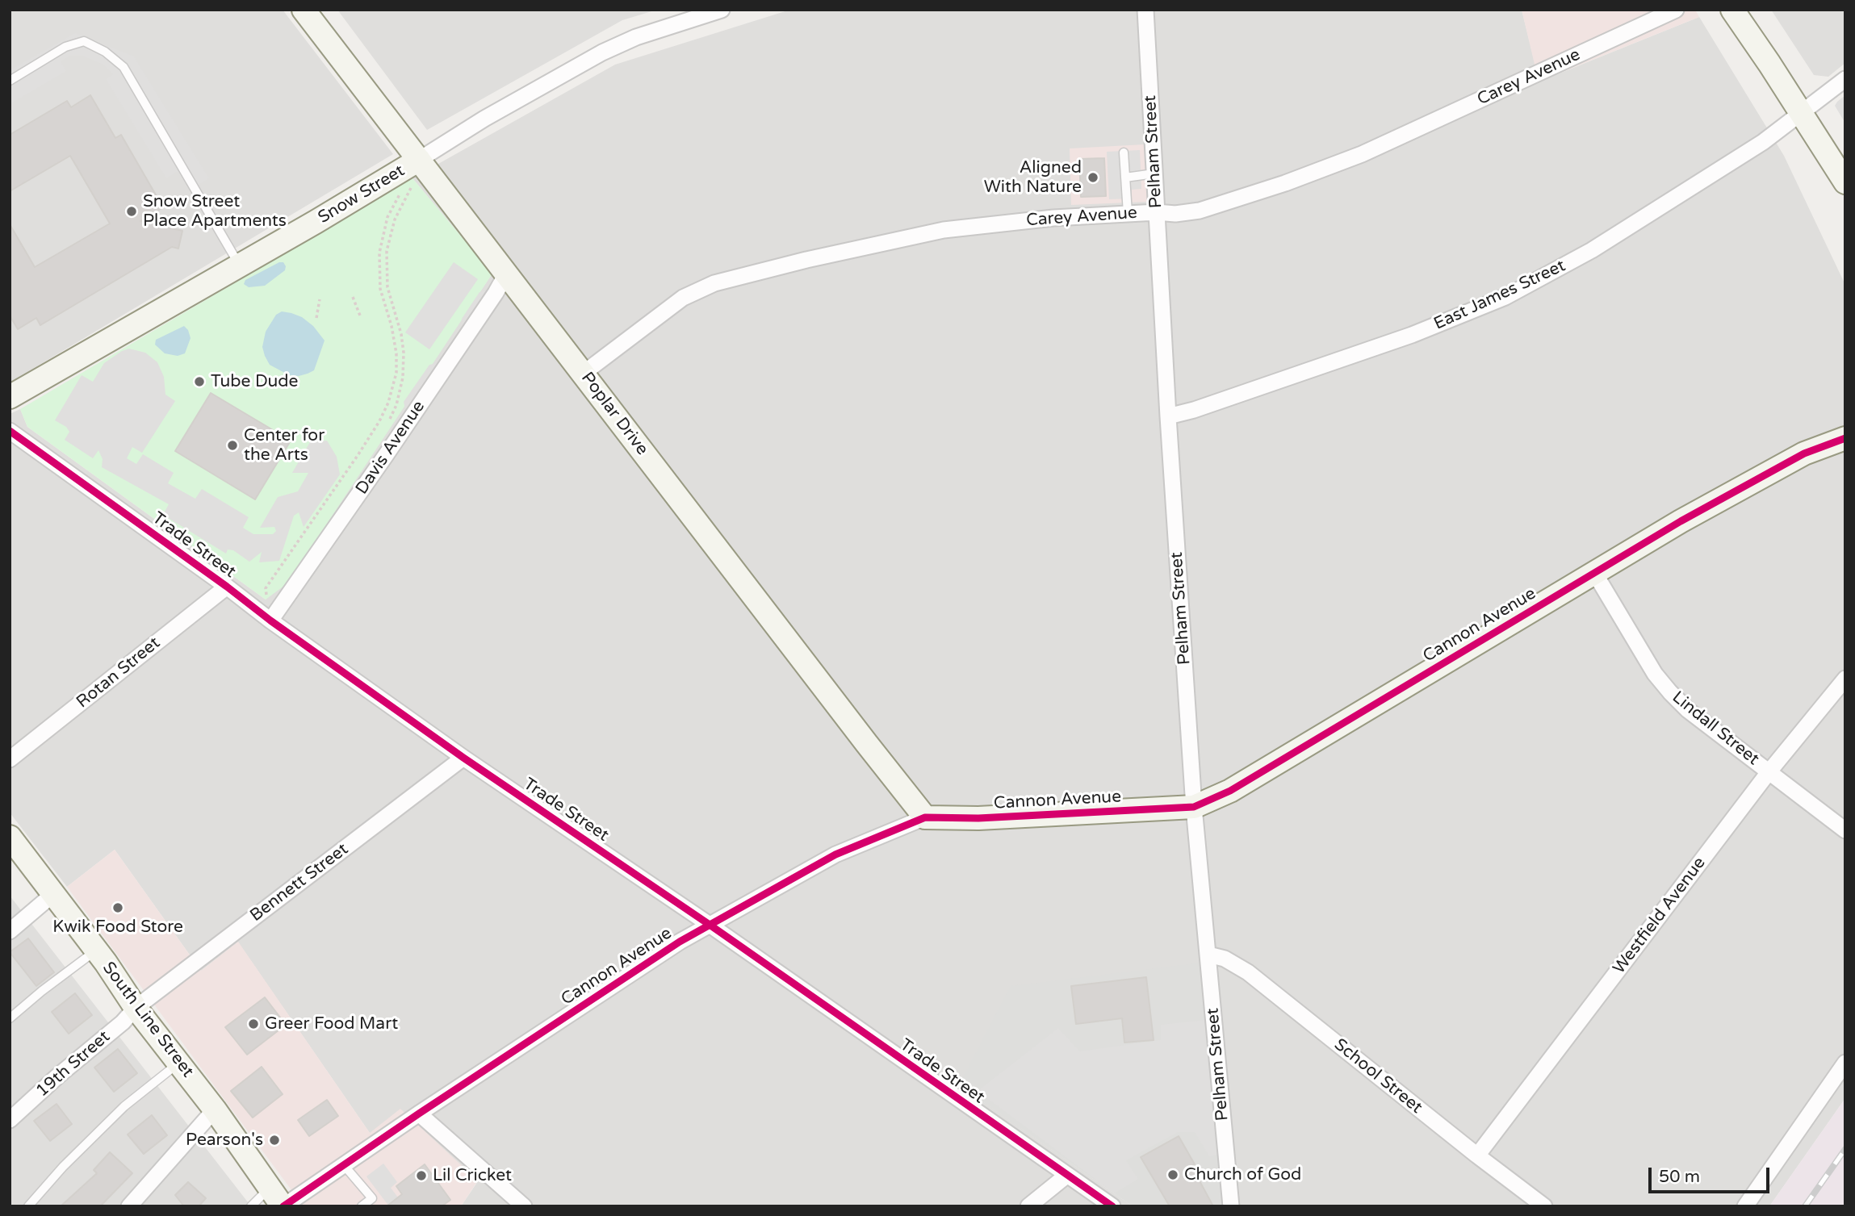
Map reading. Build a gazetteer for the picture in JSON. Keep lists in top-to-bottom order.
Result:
{
  "streets": {
    "street": [
      "Carey Avenue",
      "Pelham Street",
      "Snow Street",
      "East James Street",
      "Poplar Drive",
      "Davis Avenue",
      "Trade Street",
      "Cannon Avenue",
      "Rotan Street",
      "Lindall Street",
      "Bennett Street",
      "Westfield Avenue",
      "South Line Street",
      "19th Street",
      "School Street"
    ]
  },
  "crossings": [
    ["Carey Avenue", "Pelham Street"],
    ["Carey Avenue", "Poplar Drive"],
    ["Pelham Street", "East James Street"],
    ["Pelham Street", "Cannon Avenue"],
    ["Pelham Street", "School Street"],
    ["Snow Street", "Poplar Drive"],
    ["Poplar Drive", "Davis Avenue"],
    ["Poplar Drive", "Cannon Avenue"],
    ["Davis Avenue", "Trade Street"],
    ["Trade Street", "Cannon Avenue"],
    ["Trade Street", "Rotan Street"],
    ["Trade Street", "Bennett Street"],
    ["Cannon Avenue", "Lindall Street"],
    ["Cannon Avenue", "South Line Street"],
    ["Lindall Street", "Westfield Avenue"],
    ["Bennett Street", "South Line Street"],
    ["Bennett Street", "19th Street"],
    ["Westfield Avenue", "School Street"],
    ["South Line Street", "19th Street"]
  ],
  "places": [
    "Aligned With Nature",
    "Snow Street Place Apartments",
    "Tube Dude",
    "Center for the Arts",
    "Kwik Food Store",
    "Greer Food Mart",
    "Pearson's",
    "Church of God",
    "Lil Cricket"
  ],
  "scale_bar": "50 m"
}
